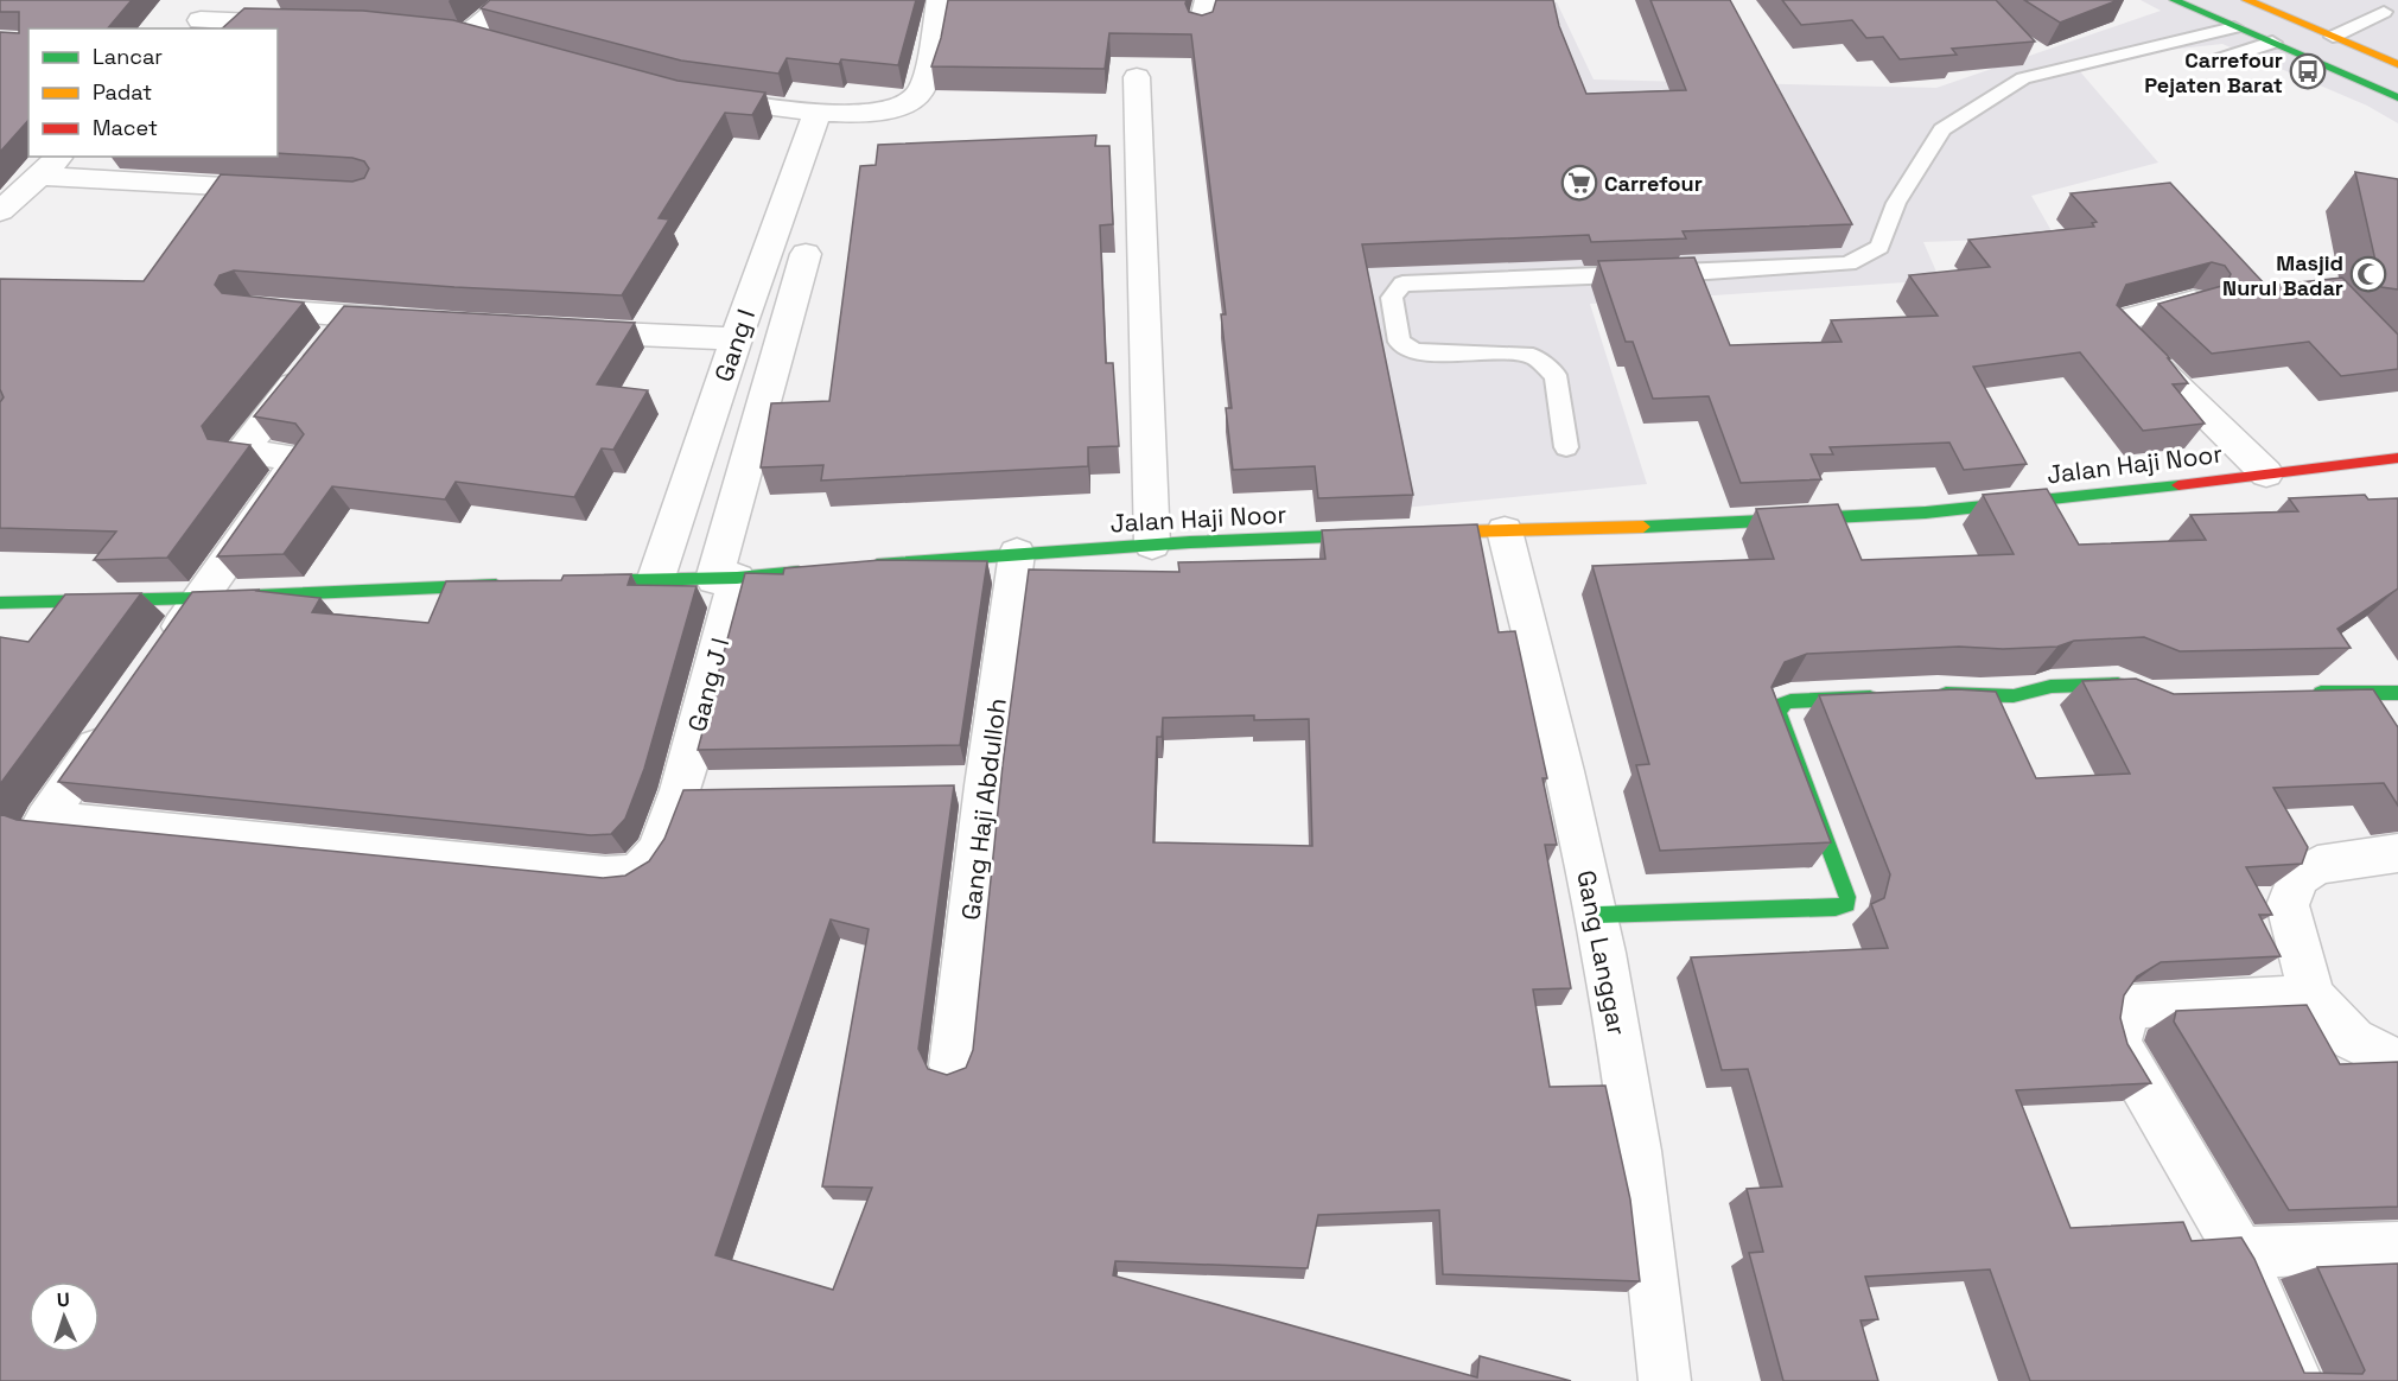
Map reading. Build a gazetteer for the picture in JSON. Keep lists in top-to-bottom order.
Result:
{
  "streets": {
    "street": [
      "Gang I",
      "Jalan Haji Noor",
      "Gang J I",
      "Gang Haji Abdulloh",
      "Gang Langgar"
    ]
  },
  "crossings": [
    ["Jalan Haji Noor", "Gang Haji Abdulloh"],
    ["Jalan Haji Noor", "Gang Langgar"]
  ],
  "places": {
    "bus stop": ["Carrefour Pejaten Barat"],
    "supermarket": ["Carrefour"],
    "mosque": ["Masjid Nurul Badar"]
  },
  "legend": ["Lancar", "Padat", "Macet"],
  "north": "top"
}
